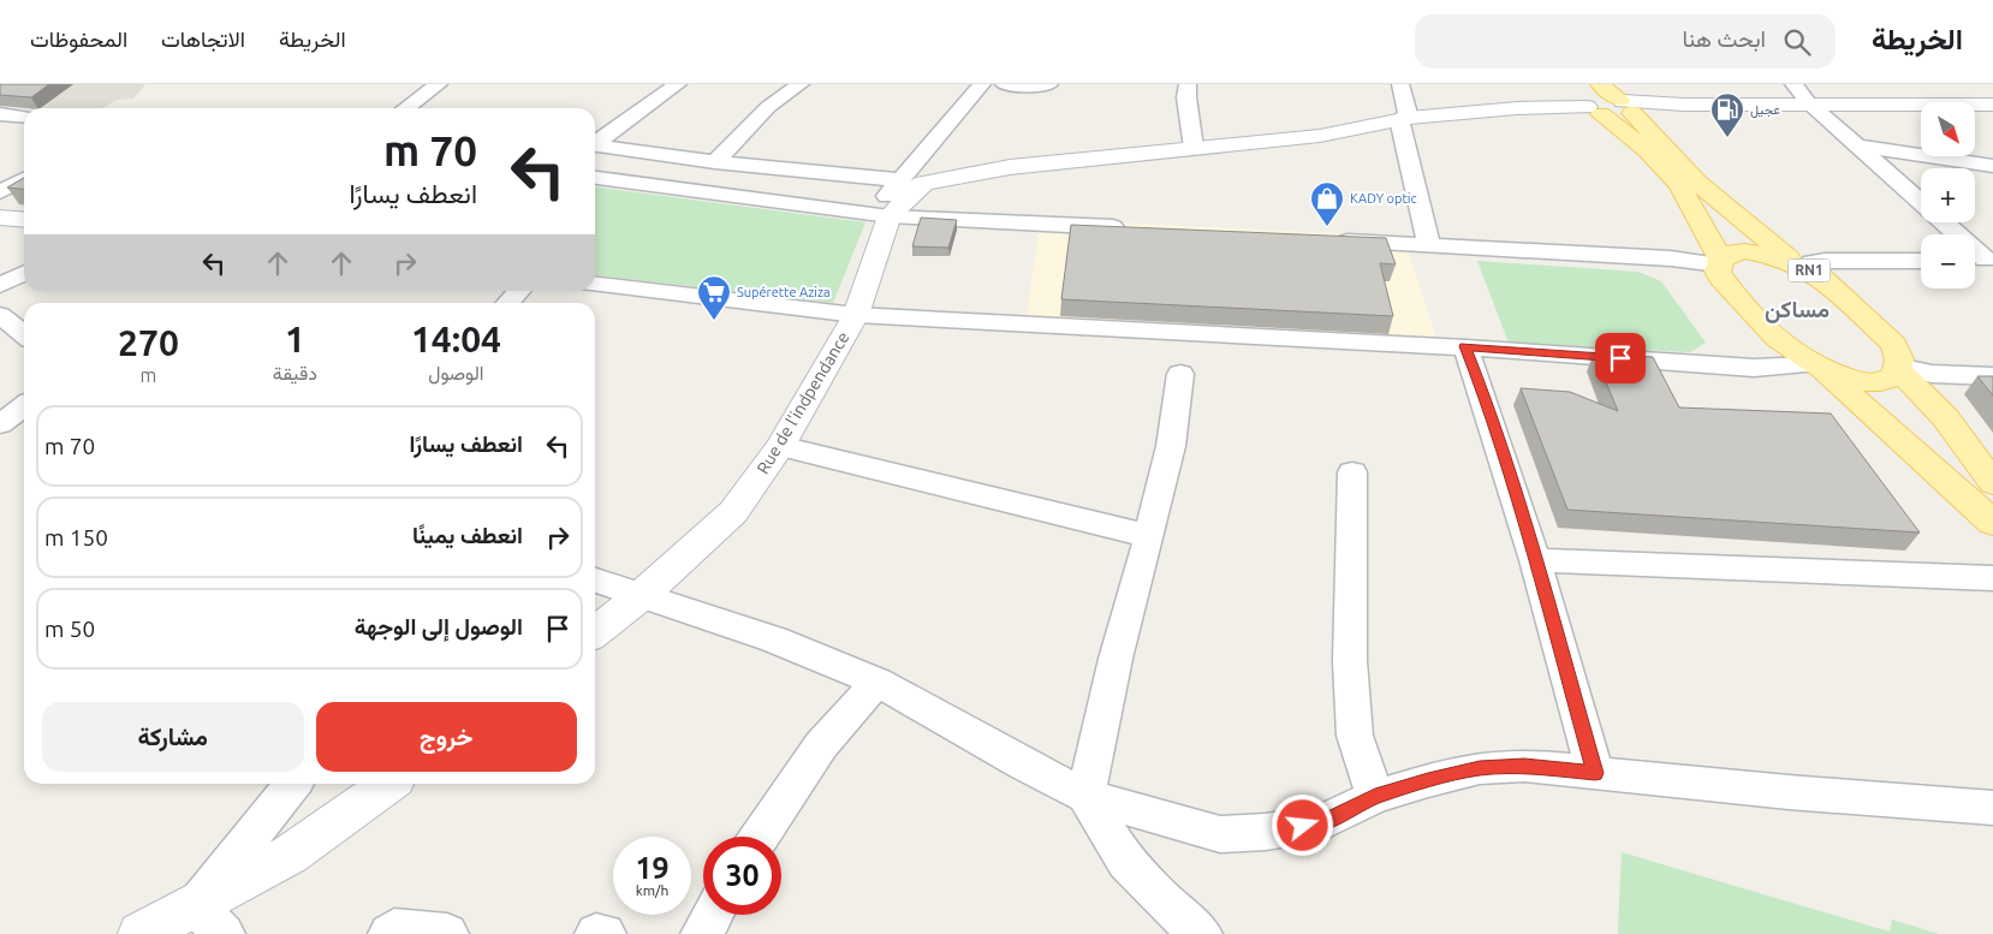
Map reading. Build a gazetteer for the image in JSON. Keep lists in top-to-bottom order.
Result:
{
  "streets": {
    "main road": ["RN1"],
    "street": ["Rue de l'indpendance"]
  },
  "districts": ["مساكن"],
  "places": {
    "fuel station": ["عجيل"],
    "shop": ["KADY optic"],
    "supermarket": ["Supérette Aziza"]
  },
  "north": "bottom right",
  "page": {
    "header": "الخريطة",
    "search": "ابحث هنا",
    "nav": ["الخريطة", "الاتجاهات", "المحفوظات"],
    "map_buttons": ["+", "−"],
    "turn": ["70 m", "انعطف يسارًا"],
    "eta": [
      "14:04",
      "الوصول",
      "1",
      "دقيقة",
      "270",
      "m"
    ],
    "list": [
      {
        "name": "انعطف يسارًا",
        "value": "70 m"
      },
      {
        "name": "انعطف يمينًا",
        "value": "150 m"
      },
      {
        "name": "الوصول إلى الوجهة",
        "value": "50 m"
      }
    ],
    "buttons": ["خروج", "مشاركة"],
    "speed": "19 km/h",
    "limit": "30"
  }
}
